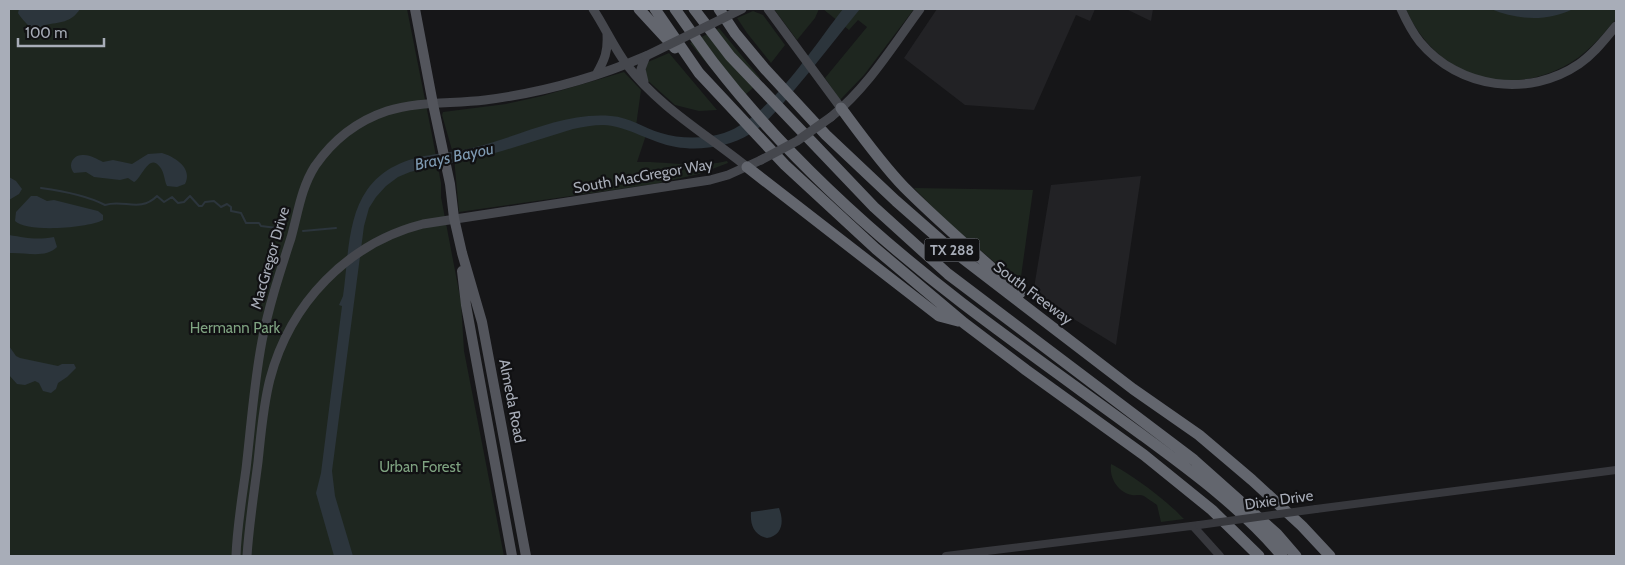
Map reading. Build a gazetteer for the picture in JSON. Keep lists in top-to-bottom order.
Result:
{
  "streets": {
    "highway": ["TX 288", "South Freeway"],
    "main road": ["South MacGregor Way", "MacGregor Drive", "Almeda Road"],
    "street": ["Dixie Drive"]
  },
  "crossings": [
    ["South MacGregor Way", "Almeda Road"],
    ["MacGregor Drive", "Almeda Road"]
  ],
  "water": ["Brays Bayou"],
  "parks": ["Hermann Park", "Urban Forest"],
  "scale_bar": "100 m"
}
